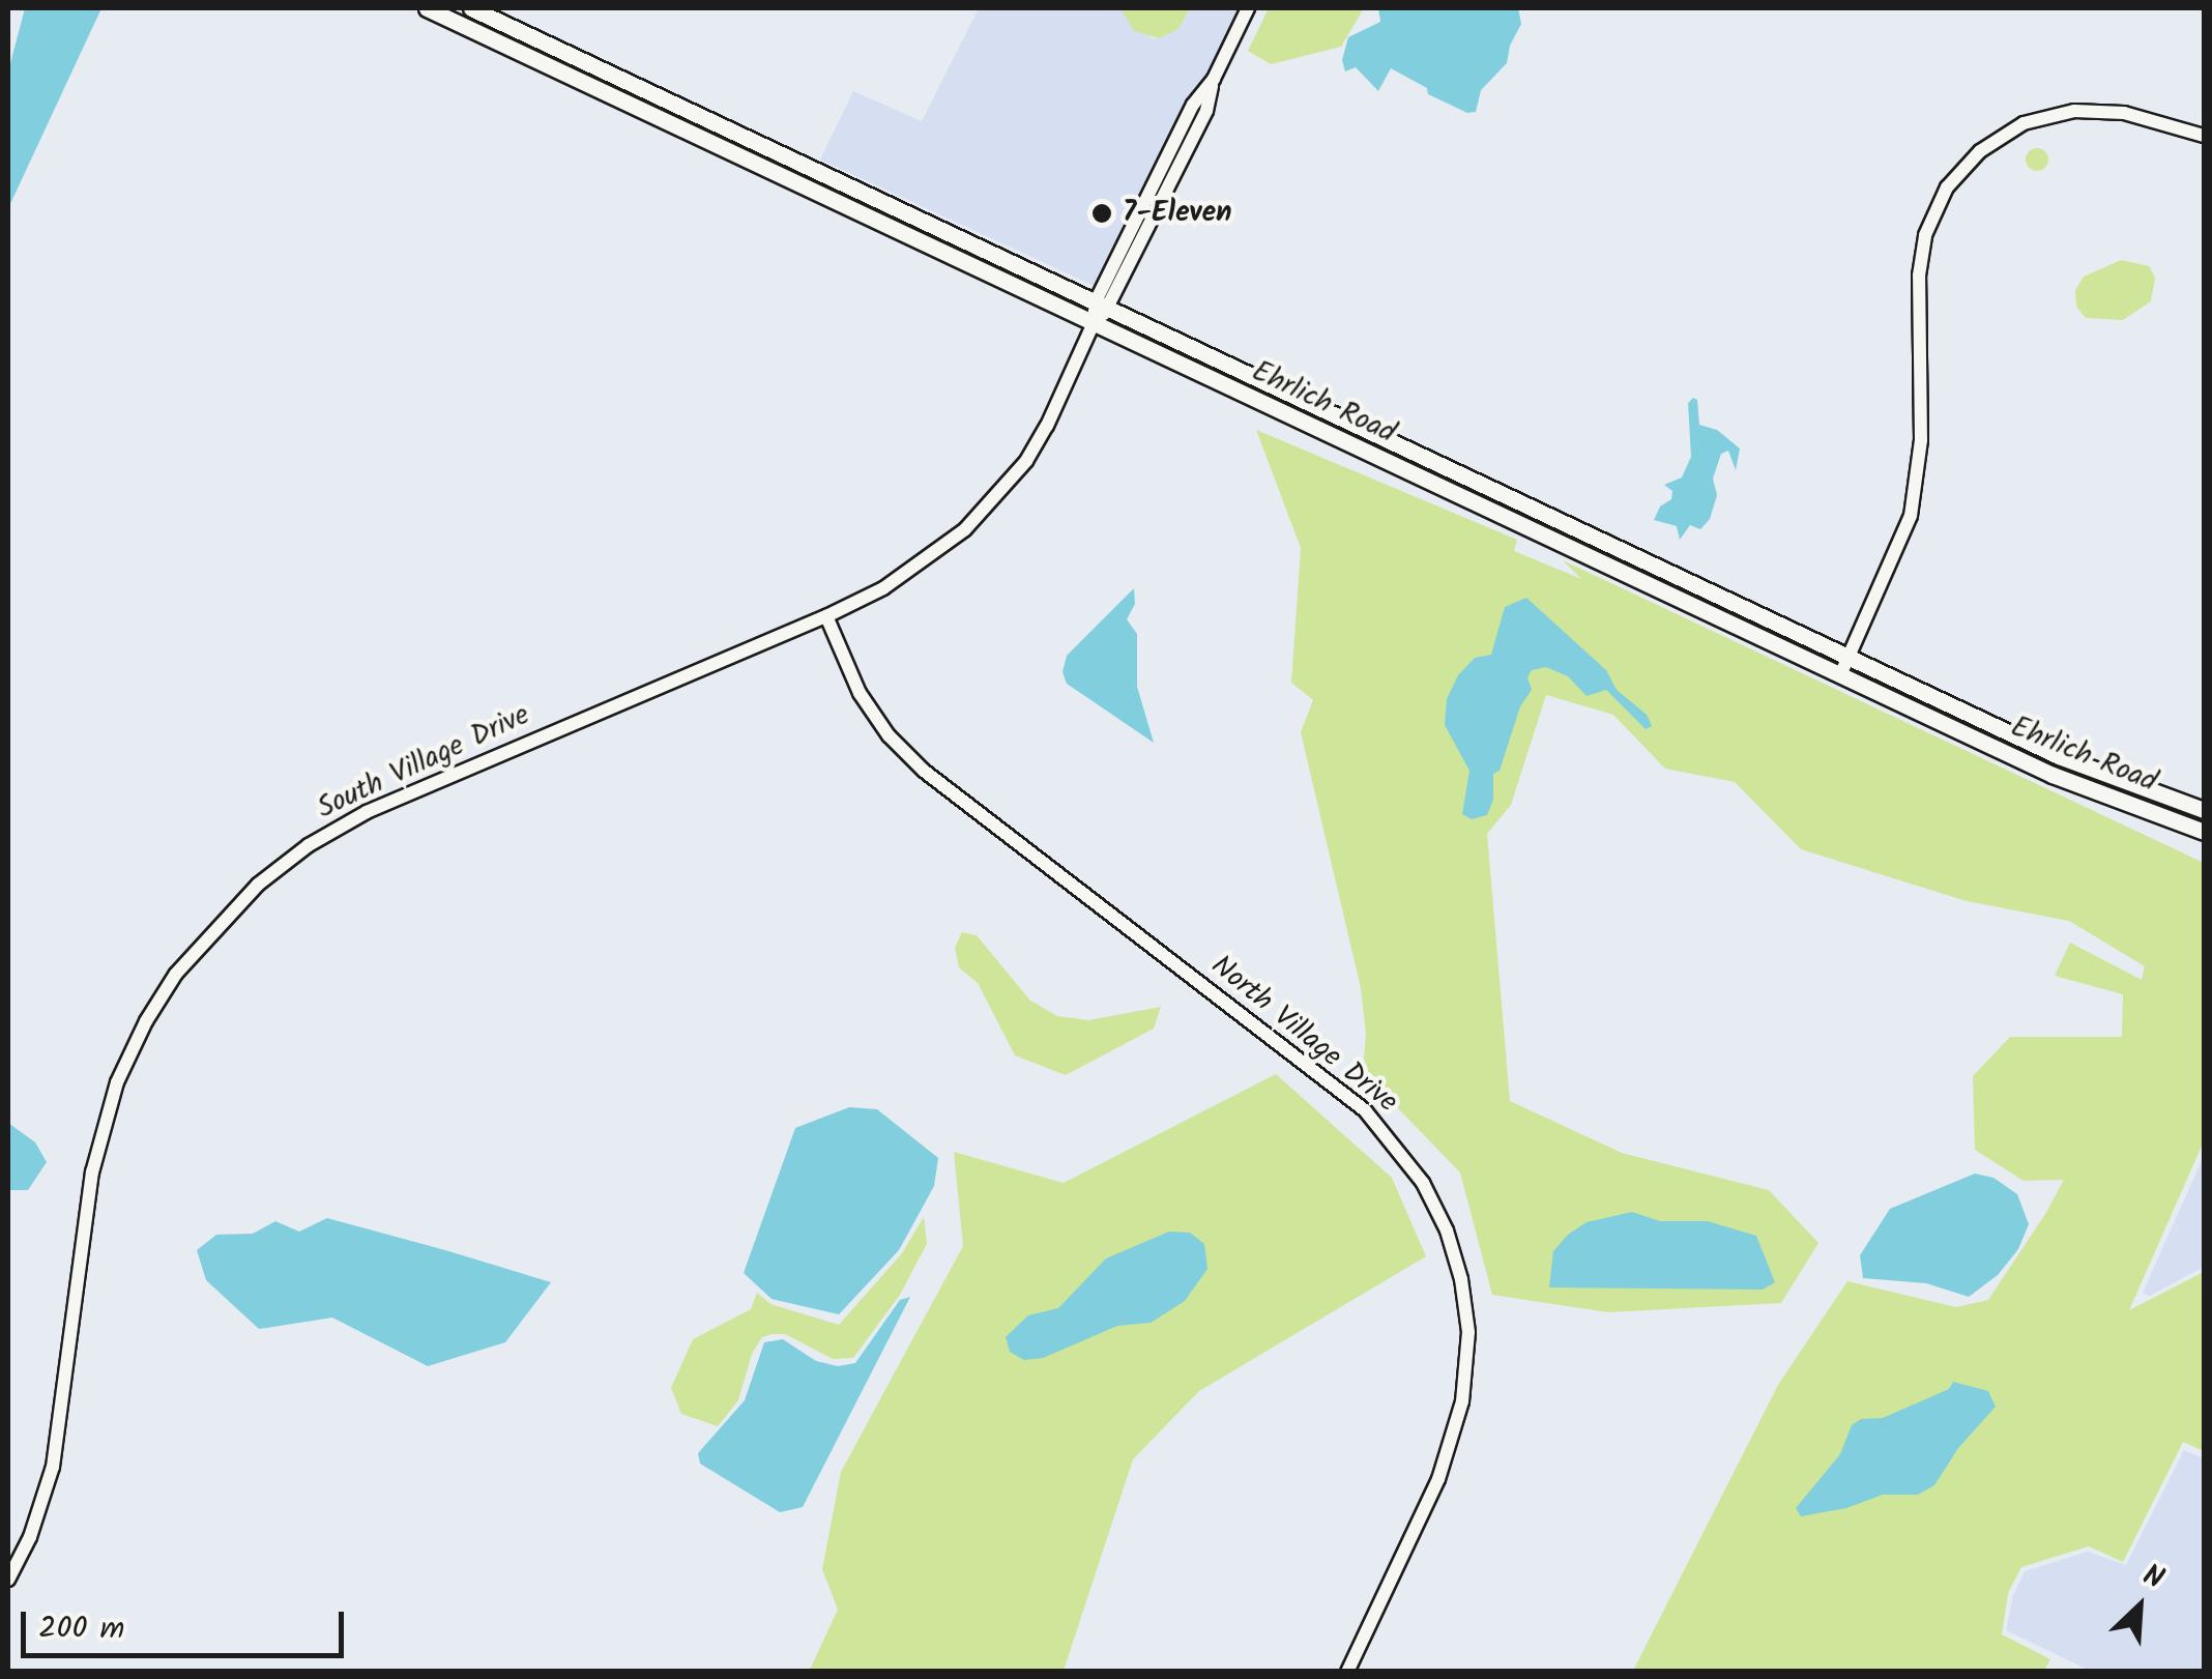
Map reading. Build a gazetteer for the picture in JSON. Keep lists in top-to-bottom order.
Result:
{
  "streets": {
    "main road": ["Ehrlich Road"],
    "street": ["South Village Drive", "North Village Drive"]
  },
  "crossings": [
    ["Ehrlich Road", "South Village Drive"],
    ["South Village Drive", "North Village Drive"]
  ],
  "places": ["7-Eleven"],
  "scale_bar": "200 m",
  "north": "top right"
}
